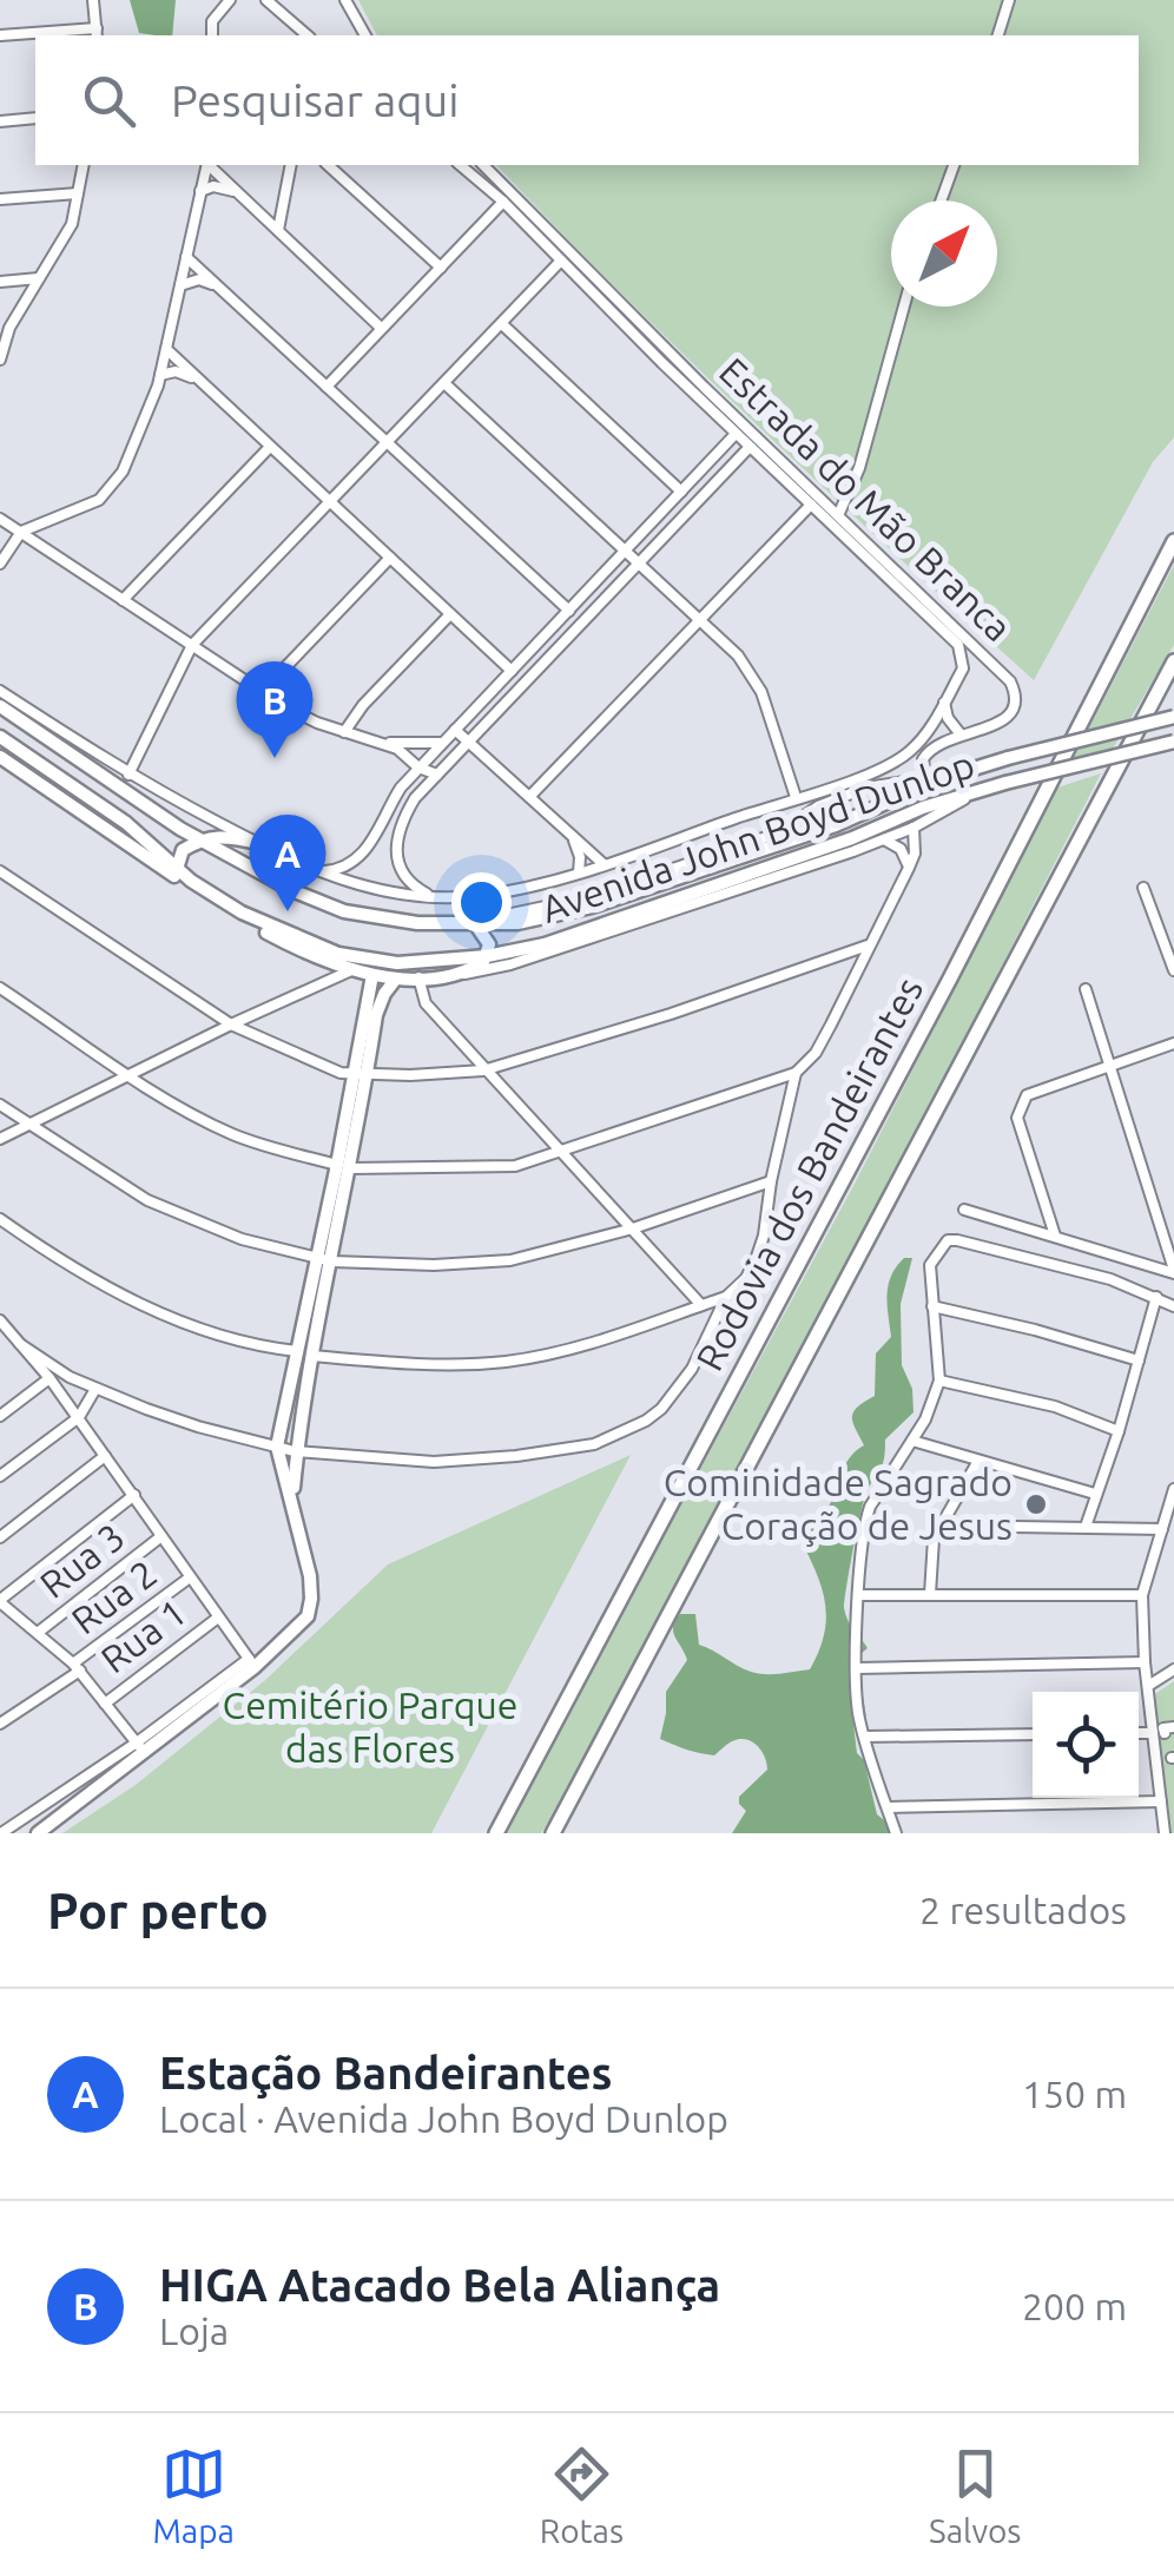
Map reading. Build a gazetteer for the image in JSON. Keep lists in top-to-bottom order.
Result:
{
  "streets": {
    "highway": ["Rodovia dos Bandeirantes"],
    "main road": ["Avenida John Boyd Dunlop"],
    "street": [
      "Estrada do Mão Branca",
      "Rua 3",
      "Rua 2",
      "Rua 1"
    ]
  },
  "crossings": [
    ["Estrada do Mão Branca", "Avenida John Boyd Dunlop"]
  ],
  "parks": ["Cemitério Parque das Flores"],
  "places": ["Cominidade Sagrado Coração de Jesus"],
  "north": "top right",
  "page": {
    "search": "Pesquisar aqui",
    "pins": ["B", "A"],
    "heading": ["Por perto", "2 resultados"],
    "list": [
      {
        "mark": "A",
        "name": "Estação Bandeirantes",
        "note": "Local · Avenida John Boyd Dunlop",
        "value": "150 m"
      },
      {
        "mark": "B",
        "name": "HIGA Atacado Bela Aliança",
        "note": "Loja",
        "value": "200 m"
      }
    ],
    "nav": ["Mapa", "Rotas", "Salvos"]
  }
}
